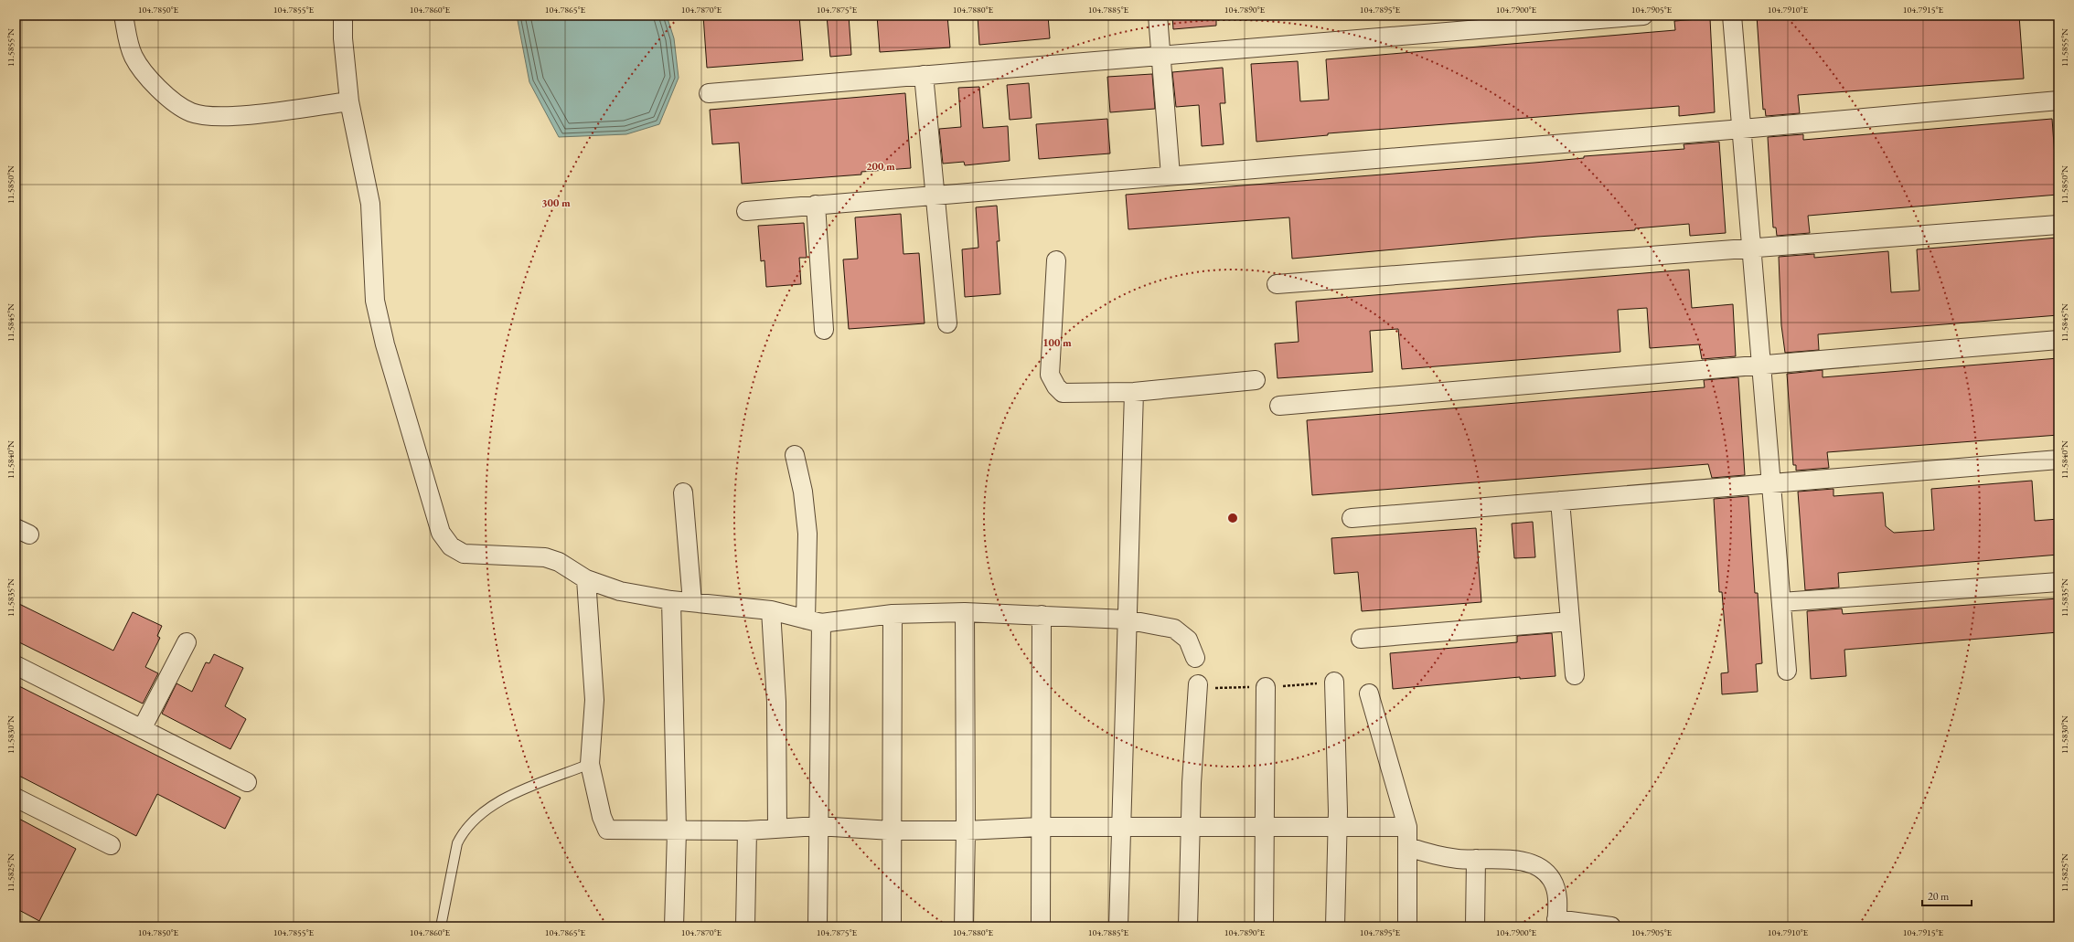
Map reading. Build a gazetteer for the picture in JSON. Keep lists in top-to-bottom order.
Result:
{
  "scale_bar": "20 m",
  "coordinates": [
    "104.7850°E",
    "104.7855°E",
    "104.7860°E",
    "104.7865°E",
    "104.7870°E",
    "104.7875°E",
    "104.7880°E",
    "104.7885°E",
    "104.7890°E",
    "104.7895°E",
    "104.7900°E",
    "104.7905°E",
    "104.7910°E",
    "104.7915°E",
    "11.5855°N",
    "11.5850°N",
    "11.5845°N",
    "11.5840°N",
    "11.5835°N",
    "11.5830°N",
    "11.5825°N"
  ],
  "rings": ["200 m", "300 m", "100 m"]
}
